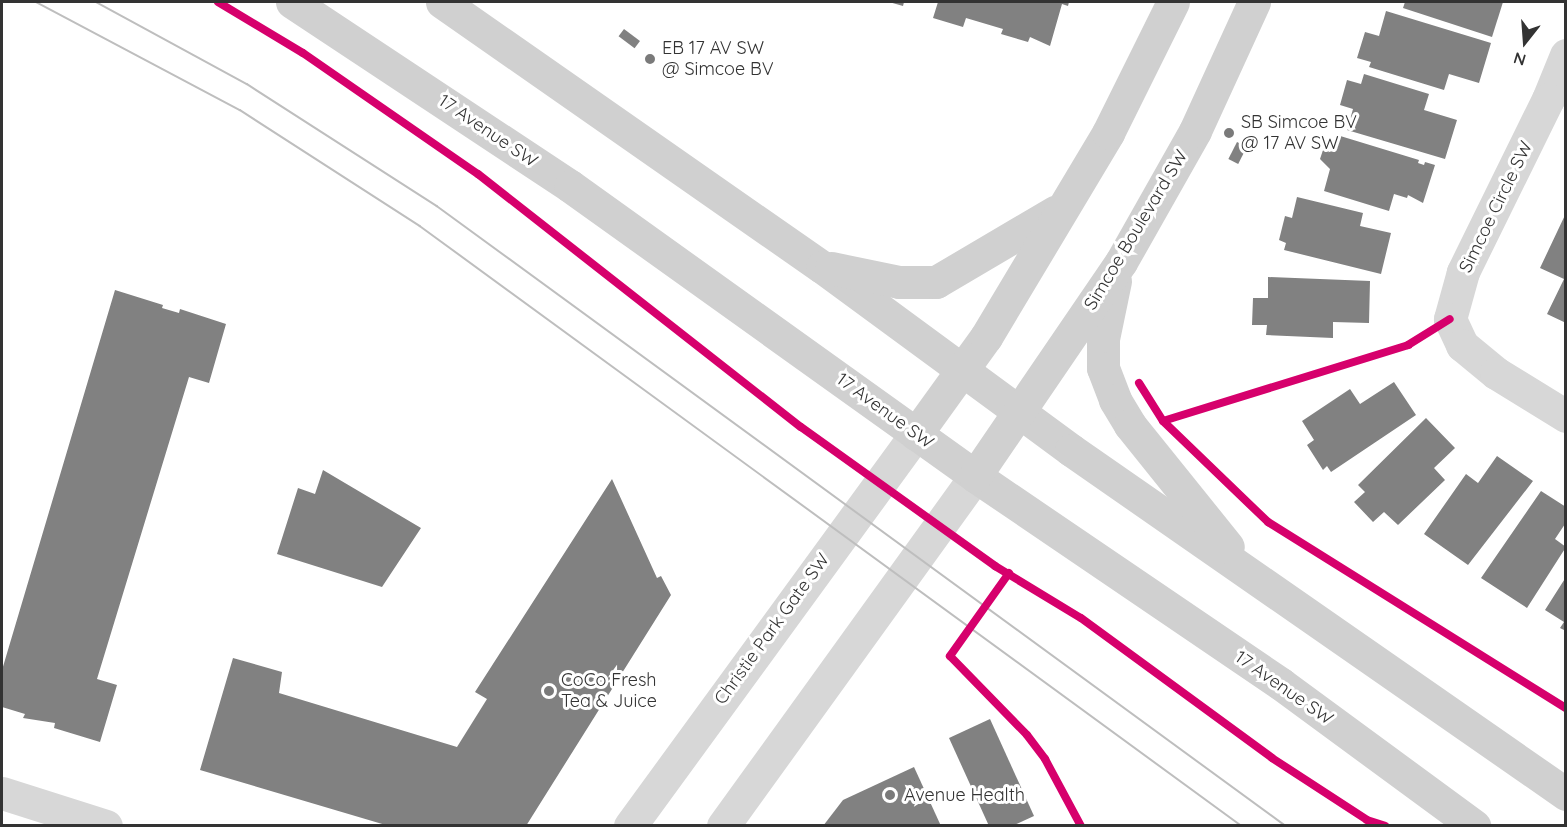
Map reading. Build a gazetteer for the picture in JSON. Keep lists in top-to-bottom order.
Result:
{
  "streets": {
    "main road": ["17 Avenue SW", "Simcoe Boulevard SW"],
    "street": ["Simcoe Circle SW", "Christie Park Gate SW"]
  },
  "crossings": [
    ["17 Avenue SW", "Simcoe Boulevard SW"],
    ["17 Avenue SW", "Christie Park Gate SW"]
  ],
  "places": [
    "EB 17 AV SW @ Simcoe BV",
    "SB Simcoe BV @ 17 AV SW",
    "CoCo Fresh Tea & Juice",
    "Avenue Health"
  ],
  "north": "bottom"
}
